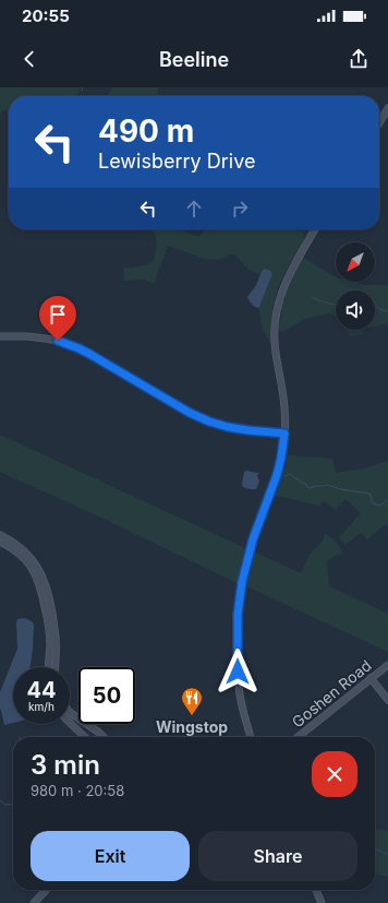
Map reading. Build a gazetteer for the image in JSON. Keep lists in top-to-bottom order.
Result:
{
  "streets": {
    "street": ["Goshen Road"]
  },
  "places": {
    "restaurant": ["Wingstop"]
  },
  "north": "bottom left",
  "page": {
    "status": "20:55",
    "header": "Beeline",
    "turn": ["490 m", "Lewisberry Drive"],
    "speed": "44 km/h",
    "limit": "50",
    "heading": ["3 min", "980 m · 20:58"],
    "buttons": ["Exit", "Share"]
  }
}
